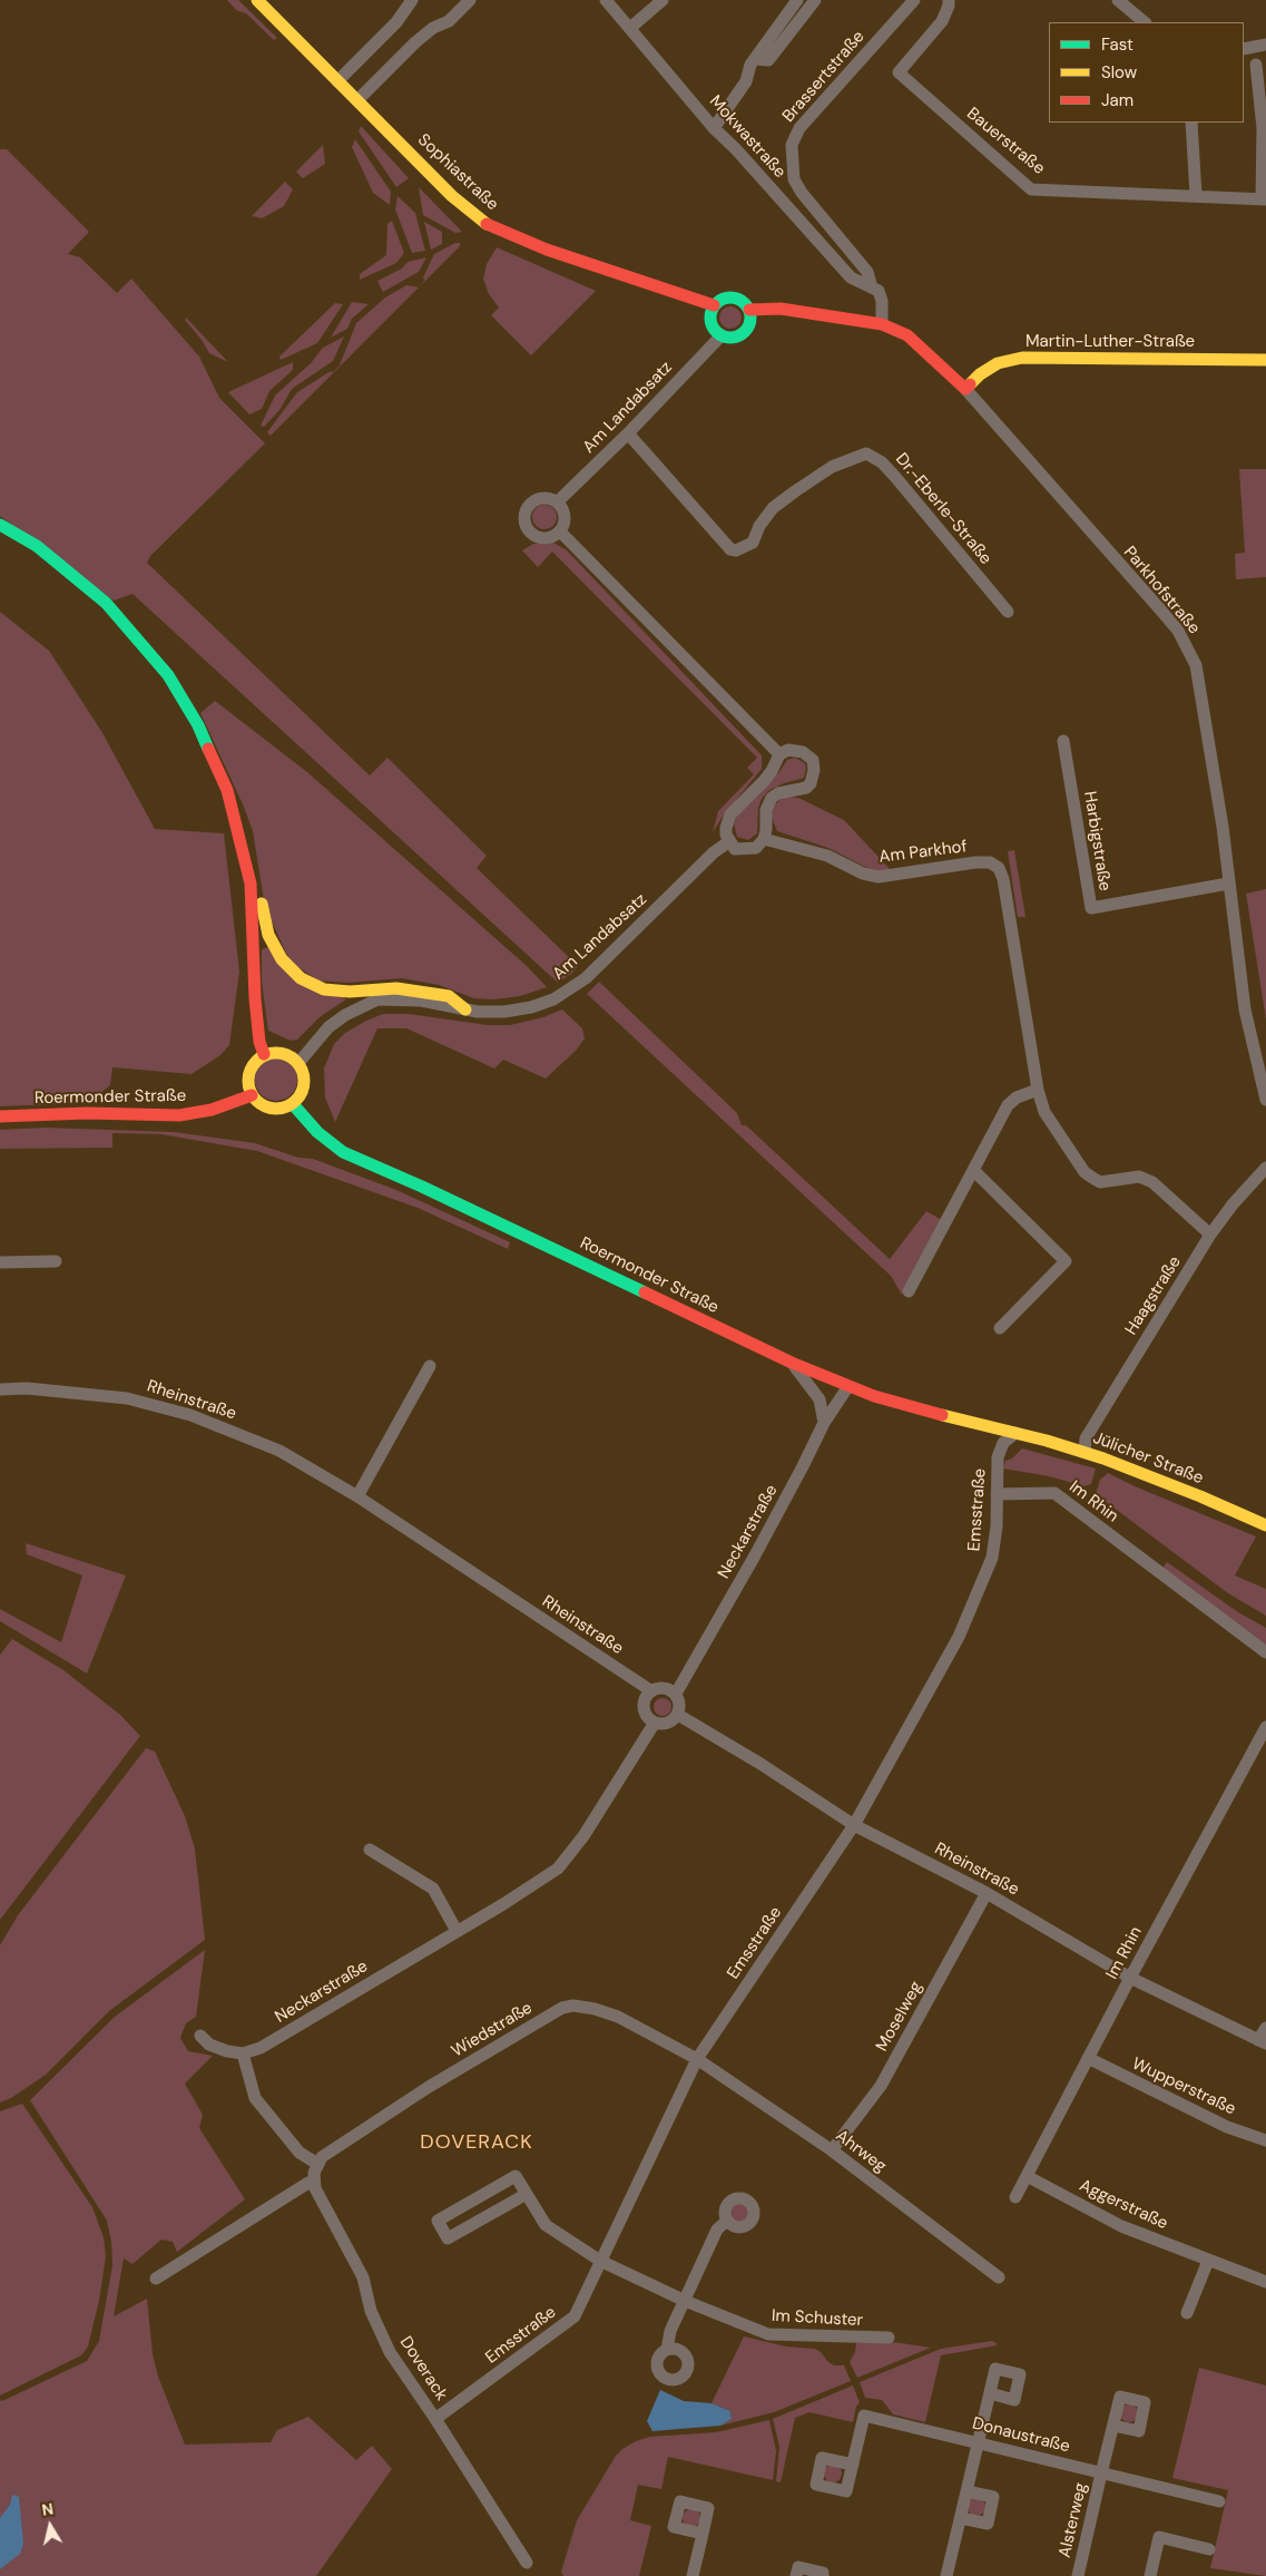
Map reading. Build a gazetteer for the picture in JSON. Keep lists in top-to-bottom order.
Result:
{
  "streets": {
    "main road": [
      "Sophiastraße",
      "Martin-Luther-Straße",
      "Parkhofstraße",
      "Roermonder Straße",
      "Jülicher Straße"
    ],
    "street": [
      "Brassertstraße",
      "Mokwastraße",
      "Bauerstraße",
      "Am Landabsatz",
      "Dr.-Eberle-Straße",
      "Harbigstraße",
      "Am Parkhof",
      "Haagstraße",
      "Rheinstraße",
      "Im Rhin",
      "Emsstraße",
      "Neckarstraße",
      "Moselweg",
      "Wiedstraße",
      "Wupperstraße",
      "Ahrweg",
      "Aggerstraße",
      "Im Schuster",
      "Doverack",
      "Donaustraße",
      "Alsterweg"
    ]
  },
  "crossings": [
    ["Brassertstraße", "Mokwastraße"],
    ["Brassertstraße", "Parkhofstraße"],
    ["Sophiastraße", "Am Landabsatz"],
    ["Martin-Luther-Straße", "Parkhofstraße"],
    ["Am Landabsatz", "Dr.-Eberle-Straße"],
    ["Am Landabsatz", "Roermonder Straße"],
    ["Parkhofstraße", "Harbigstraße"],
    ["Am Parkhof", "Haagstraße"],
    ["Roermonder Straße", "Jülicher Straße"],
    ["Roermonder Straße", "Emsstraße"],
    ["Roermonder Straße", "Neckarstraße"],
    ["Haagstraße", "Jülicher Straße"],
    ["Rheinstraße", "Im Rhin"],
    ["Rheinstraße", "Emsstraße"],
    ["Rheinstraße", "Neckarstraße"],
    ["Rheinstraße", "Moselweg"],
    ["Jülicher Straße", "Emsstraße"],
    ["Im Rhin", "Emsstraße"],
    ["Im Rhin", "Wupperstraße"],
    ["Im Rhin", "Aggerstraße"],
    ["Emsstraße", "Wiedstraße"],
    ["Emsstraße", "Ahrweg"],
    ["Emsstraße", "Im Schuster"],
    ["Emsstraße", "Doverack"],
    ["Moselweg", "Ahrweg"],
    ["Wiedstraße", "Ahrweg"],
    ["Donaustraße", "Alsterweg"]
  ],
  "districts": ["DOVERACK"],
  "legend": ["Fast", "Slow", "Jam"],
  "north": "top"
}
